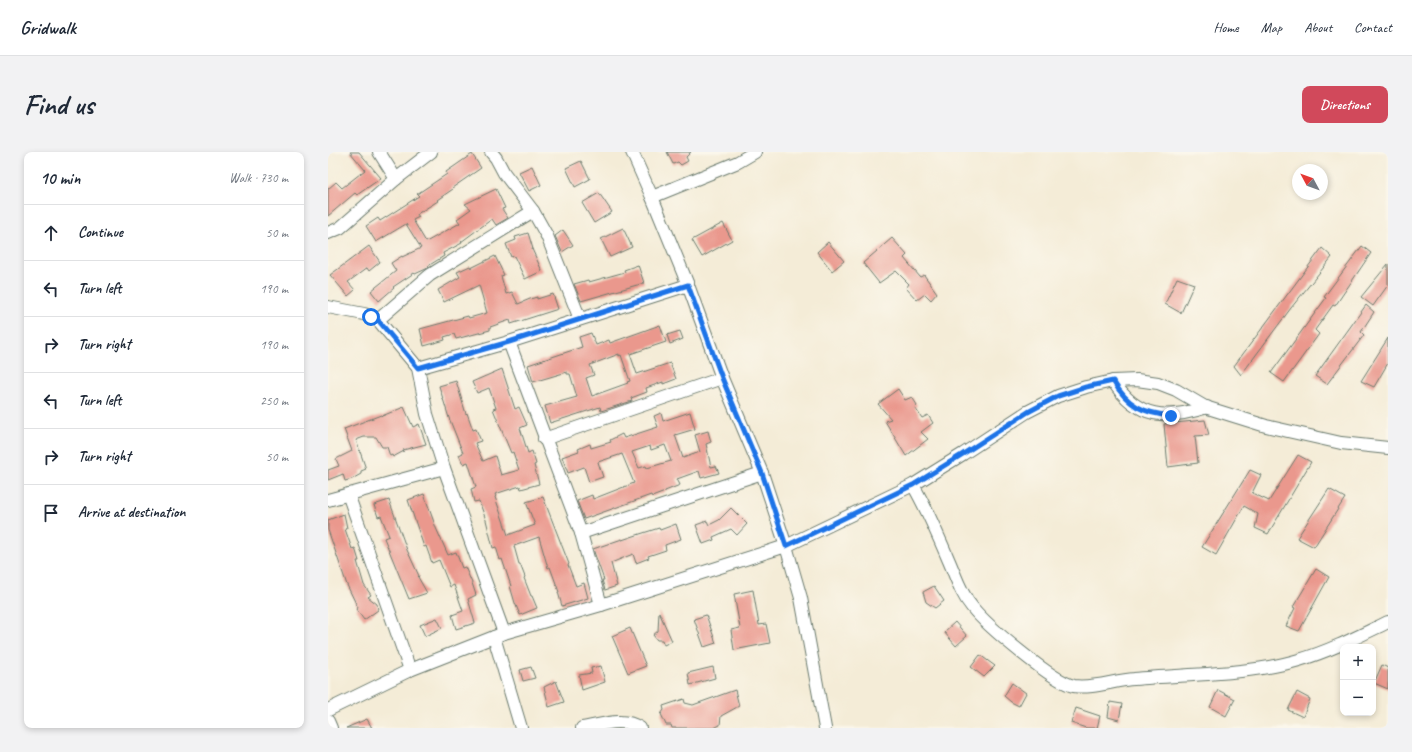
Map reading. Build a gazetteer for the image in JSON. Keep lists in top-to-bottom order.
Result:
{
  "north": "top left",
  "page": {
    "header": "Gridwalk",
    "nav": [
      "Home",
      "Map",
      "About",
      "Contact"
    ],
    "buttons": "Directions",
    "title": "Find us",
    "heading": ["10 min", "Walk · 730 m"],
    "list": [
      ["Continue", "50 m"],
      ["Turn left", "190 m"],
      ["Turn right", "190 m"],
      ["Turn left", "250 m"],
      ["Turn right", "50 m"],
      "Arrive at destination"
    ],
    "map_buttons": ["+", "−"]
  }
}
